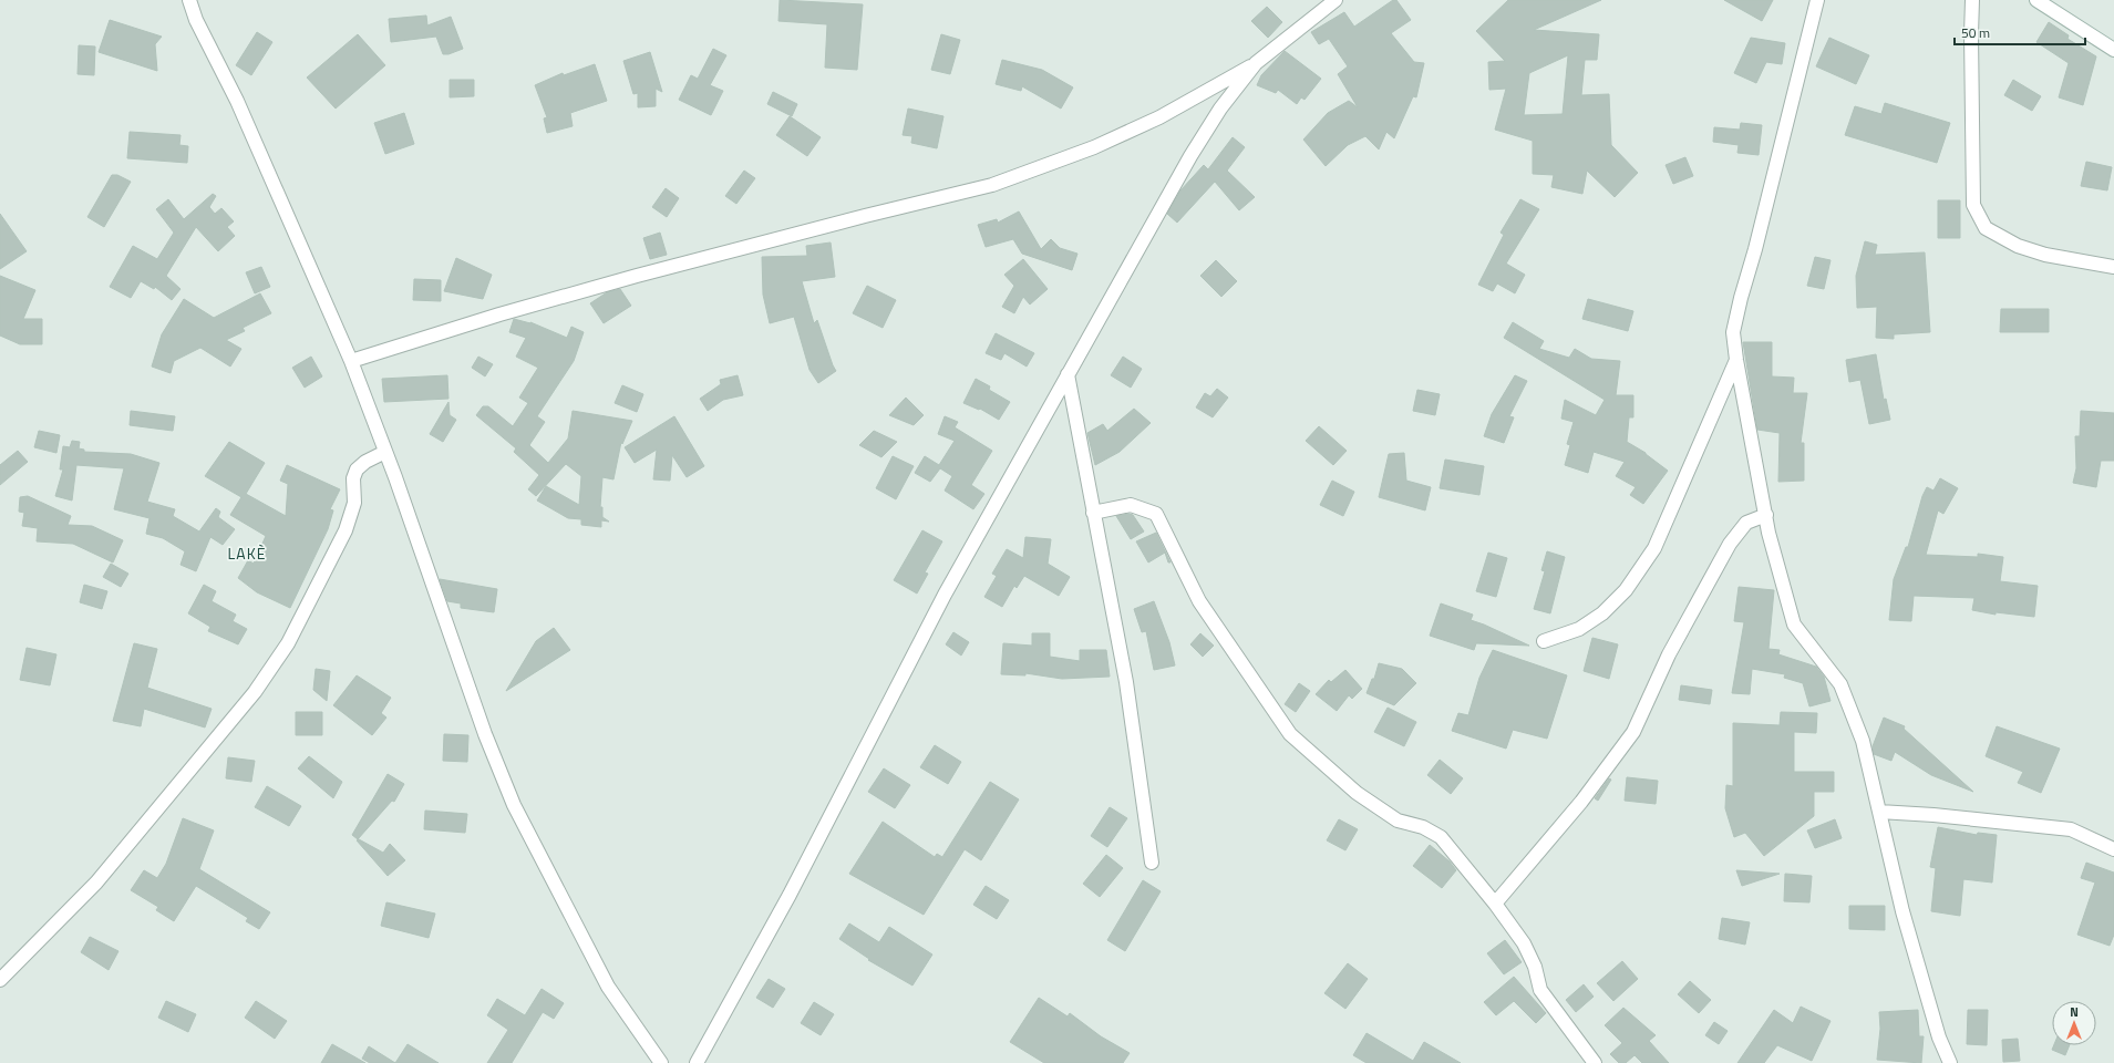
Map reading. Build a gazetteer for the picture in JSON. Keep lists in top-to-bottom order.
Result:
{
  "districts": ["LAKÈ"],
  "scale_bar": "50 m",
  "north": "top"
}
